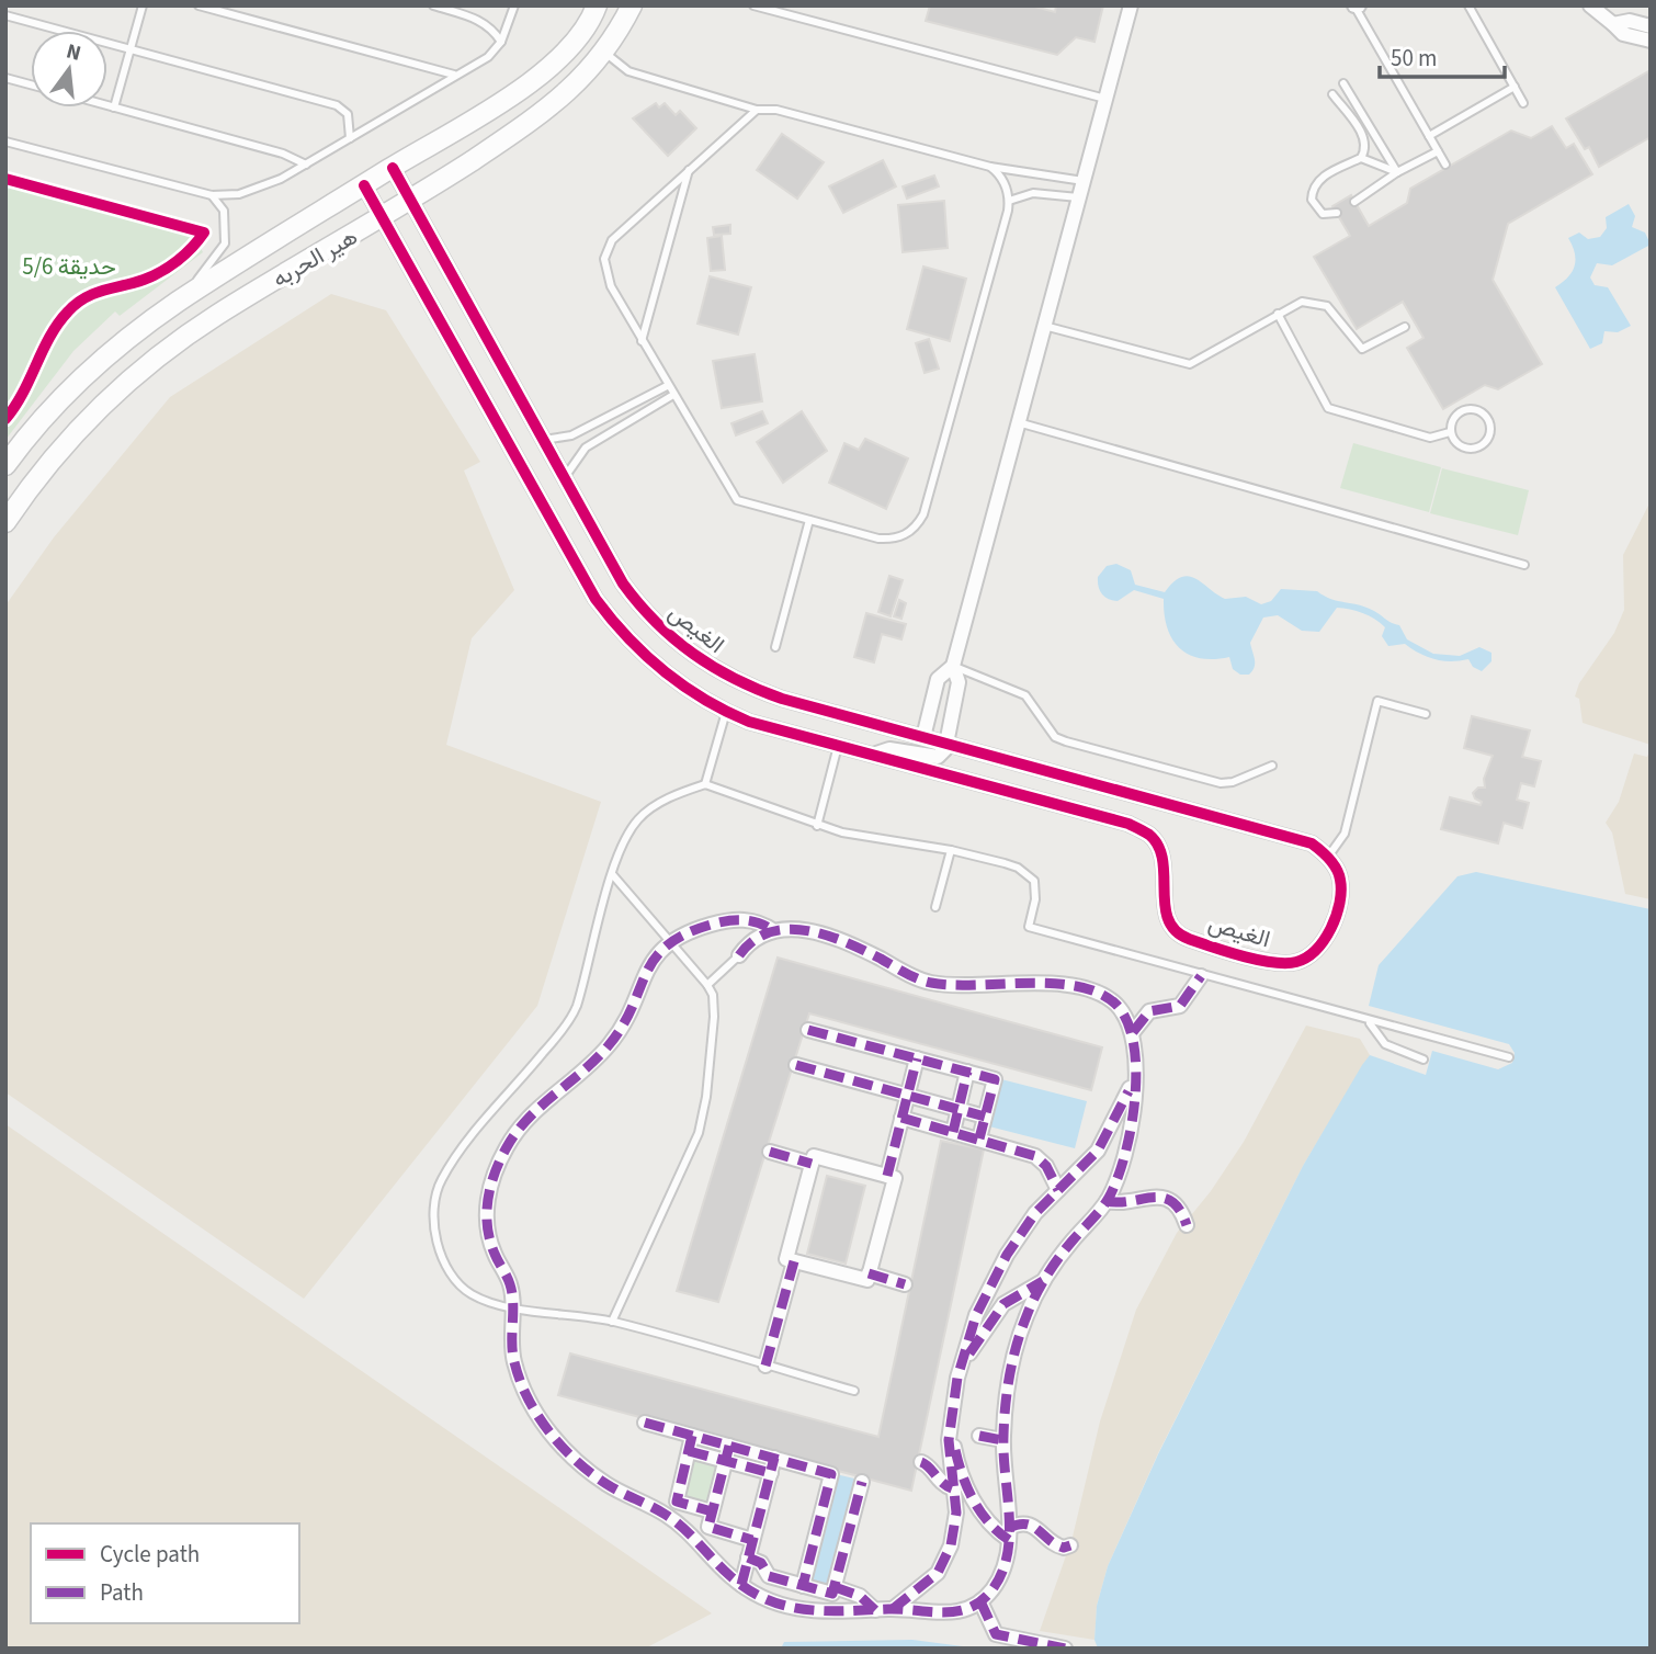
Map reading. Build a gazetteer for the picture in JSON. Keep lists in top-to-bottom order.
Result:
{
  "streets": {
    "main road": ["هير الحربه"],
    "street": ["الغيص"]
  },
  "crossings": [
    ["هير الحربه", "الغيص"]
  ],
  "parks": ["حديقة 5/6"],
  "legend": ["Cycle path", "Path"],
  "scale_bar": "50 m",
  "north": "top"
}
